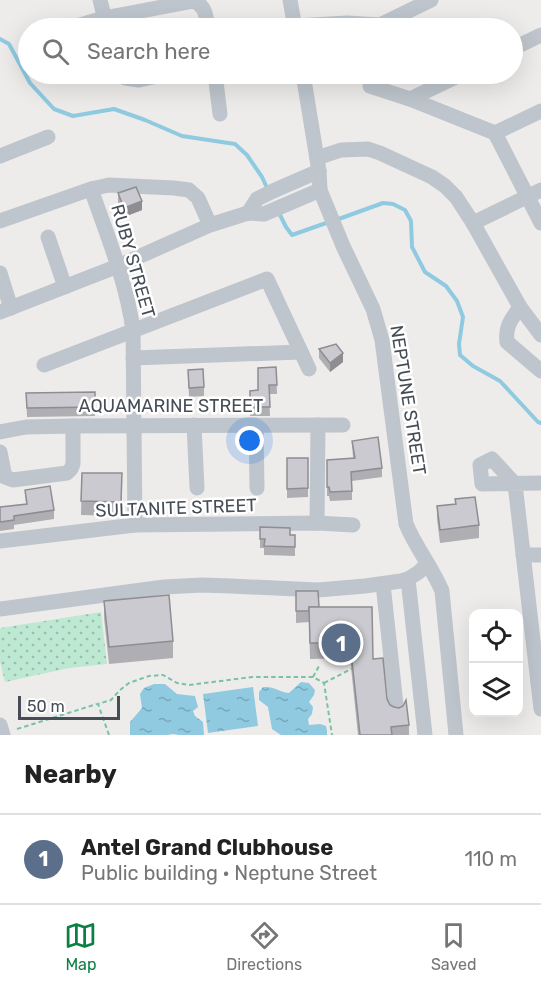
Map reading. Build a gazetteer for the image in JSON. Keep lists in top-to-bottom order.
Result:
{
  "streets": {
    "street": [
      "RUBY STREET",
      "NEPTUNE STREET",
      "AQUAMARINE STREET",
      "SULTANITE STREET"
    ]
  },
  "crossings": [
    ["RUBY STREET", "AQUAMARINE STREET"],
    ["RUBY STREET", "SULTANITE STREET"]
  ],
  "scale_bar": "50 m",
  "page": {
    "search": "Search here",
    "pins": "1",
    "scale": "50 m",
    "heading": "Nearby",
    "list": [
      {
        "mark": "1",
        "name": "Antel Grand Clubhouse",
        "note": "Public building · Neptune Street",
        "value": "110 m"
      }
    ],
    "nav": ["Map", "Directions", "Saved"]
  }
}
